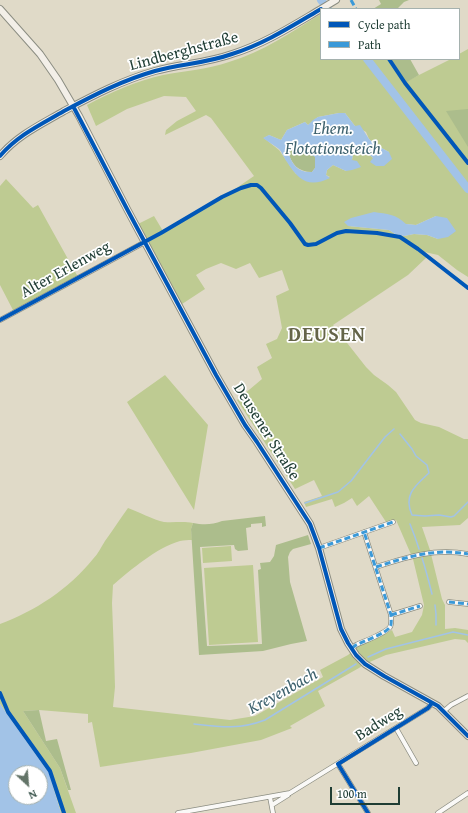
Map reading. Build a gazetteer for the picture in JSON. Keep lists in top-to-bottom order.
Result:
{
  "streets": {
    "street": [
      "Lindberghstraße",
      "Alter Erlenweg",
      "Deusener Straße",
      "Badweg"
    ]
  },
  "crossings": [
    ["Lindberghstraße", "Deusener Straße"],
    ["Alter Erlenweg", "Deusener Straße"],
    ["Deusener Straße", "Badweg"]
  ],
  "districts": ["DEUSEN"],
  "water": ["Ehem. Flotationsteich", "Kreyenbach"],
  "legend": ["Cycle path", "Path"],
  "scale_bar": "100 m",
  "north": "bottom right"
}
